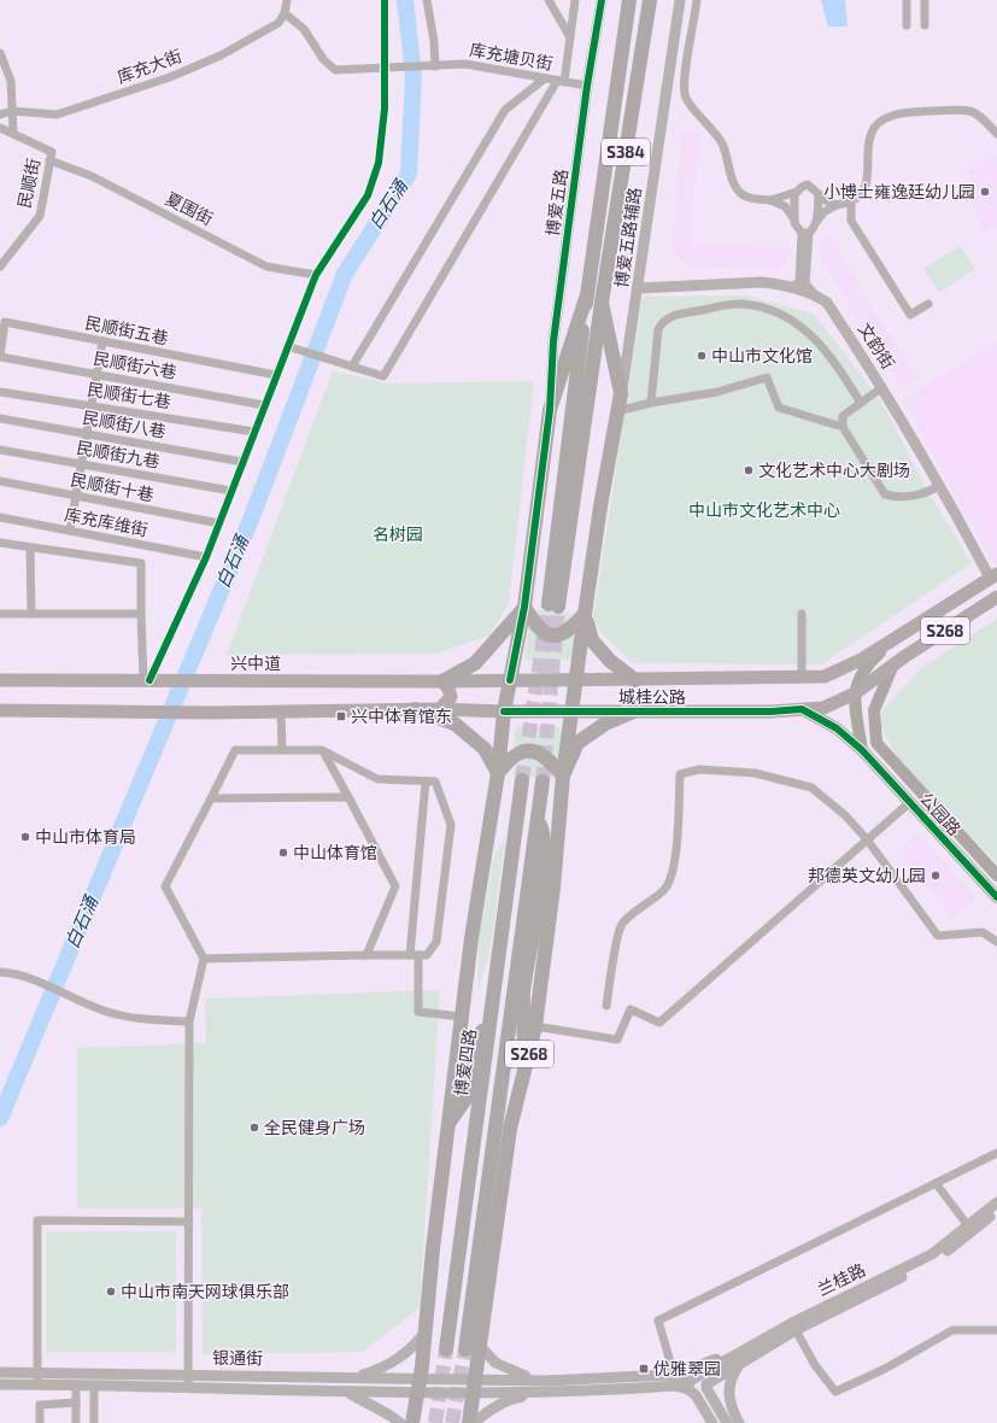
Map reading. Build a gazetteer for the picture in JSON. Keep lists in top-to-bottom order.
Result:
{
  "streets": {
    "highway": ["S384", "S268", "博爱四路"],
    "main road": ["兴中道", "城桂公路", "公园路"],
    "street": [
      "库充塘贝街",
      "库充大街",
      "民顺街",
      "博爱五路",
      "夏围街",
      "博爱五路辅路",
      "民顺街五巷",
      "文韵街",
      "民顺街六巷",
      "民顺街七巷",
      "民顺街八巷",
      "民顺街九巷",
      "民顺街十巷",
      "库充库维街",
      "兰桂路",
      "银通街"
    ]
  },
  "crossings": [
    ["库充塘贝街", "库充大街"],
    ["库充塘贝街", "博爱五路"],
    ["民顺街", "夏围街"],
    ["博爱五路辅路", "文韵街"],
    ["民顺街五巷", "民顺街六巷"],
    ["文韵街", "城桂公路"],
    ["S268", "城桂公路"],
    ["S268", "银通街"],
    ["兴中道", "城桂公路"],
    ["城桂公路", "公园路"]
  ],
  "water": ["白石涌"],
  "parks": ["中山市文化艺术中心", "名树园"],
  "places": {
    "other": [
      "小博士雍逸廷幼儿园",
      "中山市文化馆",
      "文化艺术中心大剧场",
      "中山市体育局",
      "中山体育馆",
      "邦德英文幼儿园",
      "全民健身广场",
      "中山市南天网球俱乐部"
    ],
    "transit": ["兴中体育馆东", "优雅翠园"]
  }
}
